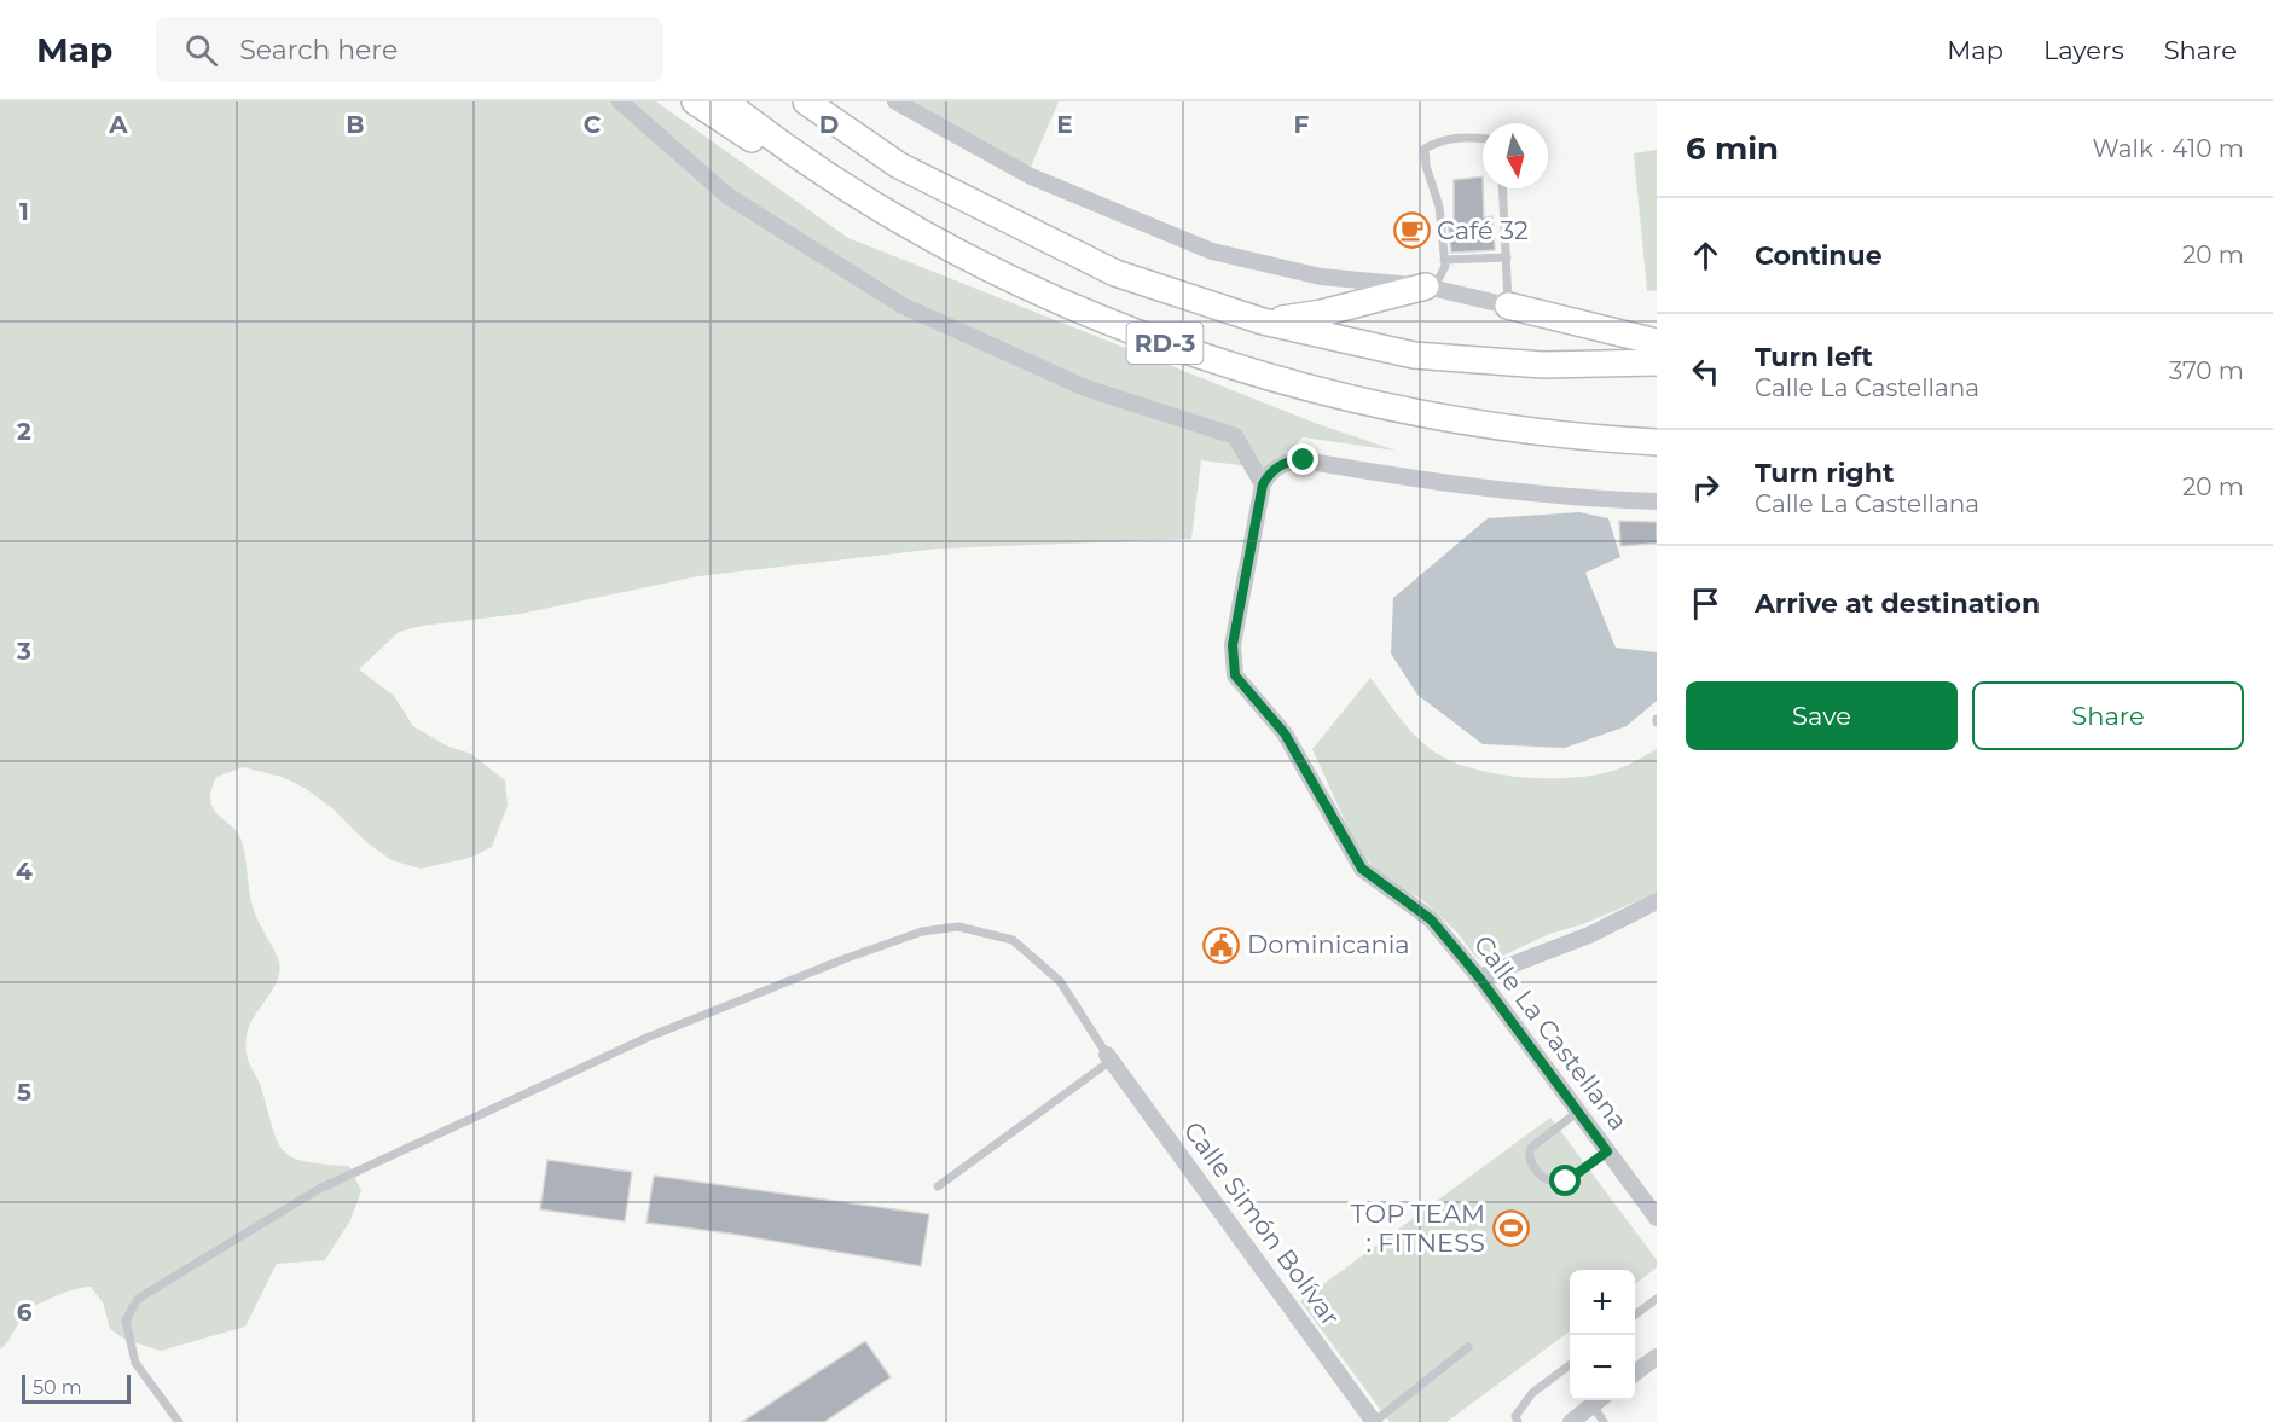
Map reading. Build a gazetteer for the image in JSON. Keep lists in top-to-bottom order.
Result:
{
  "streets": {
    "highway": ["RD-3"],
    "street": ["Calle La Castellana", "Calle Simón Bolívar"]
  },
  "places": {
    "cafe": ["Café 32"],
    "public building": ["Dominicania"],
    "sports": ["TOP TEAM : FITNESS"]
  },
  "scale_bar": "50 m",
  "north": "bottom",
  "page": {
    "header": "Map",
    "search": "Search here",
    "nav": ["Map", "Layers", "Share"],
    "heading": ["6 min", "Walk · 410 m"],
    "list": [
      ["Continue", "20 m"],
      ["Turn left", "Calle La Castellana", "370 m"],
      ["Turn right", "Calle La Castellana", "20 m"],
      "Arrive at destination"
    ],
    "buttons": ["Save", "Share"],
    "map_buttons": ["+", "−"],
    "scale": "50 m"
  },
  "grid": {
    "columns": [
      "A",
      "B",
      "C",
      "D",
      "E",
      "F"
    ],
    "rows": [
      "1",
      "2",
      "3",
      "4",
      "5",
      "6"
    ]
  }
}
